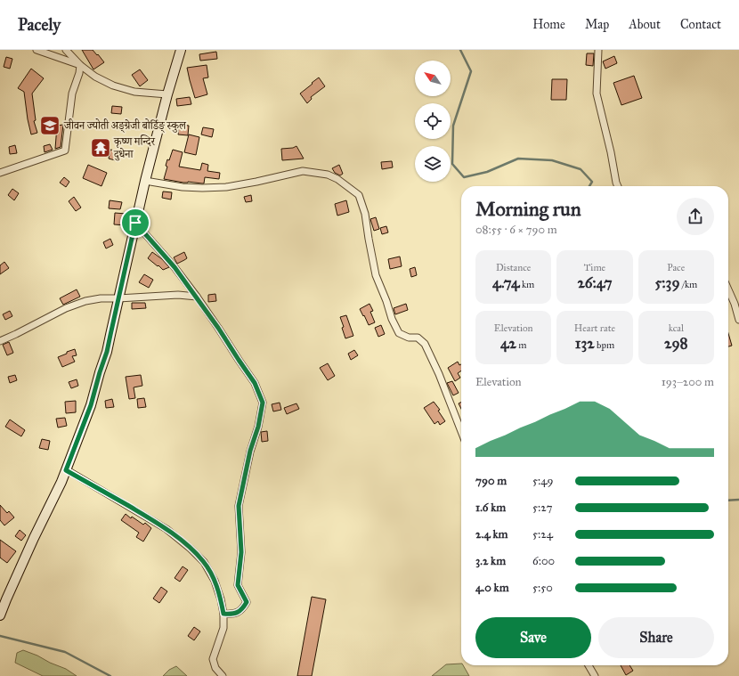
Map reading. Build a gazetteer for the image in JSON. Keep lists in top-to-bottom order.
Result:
{
  "places": {
    "school or university": ["जीवन ज्योती अङ्ग्रेजी बोर्डिङ् स्कुल"],
    "temple": ["कृष्ण मन्दिर दुधेना"]
  },
  "north": "top left",
  "page": {
    "header": "Pacely",
    "nav": [
      "Home",
      "Map",
      "About",
      "Contact"
    ],
    "heading": ["Morning run", "08:55 · 6 × 790 m"],
    "stats": [
      ["Distance", "4.74 km"],
      ["Time", "26:47"],
      ["Pace", "5:39 /km"],
      ["Elevation", "42 m"],
      ["Heart rate", "132 bpm"],
      ["kcal", "298"]
    ],
    "chart": ["Elevation", "193–200 m"],
    "list": [
      {
        "name": "790 m",
        "note": "5:49"
      },
      {
        "name": "1.6 km",
        "note": "5:27"
      },
      {
        "name": "2.4 km",
        "note": "5:24"
      },
      {
        "name": "3.2 km",
        "note": "6:00"
      },
      {
        "name": "4.0 km",
        "note": "5:50"
      }
    ],
    "buttons": ["Save", "Share"]
  }
}
